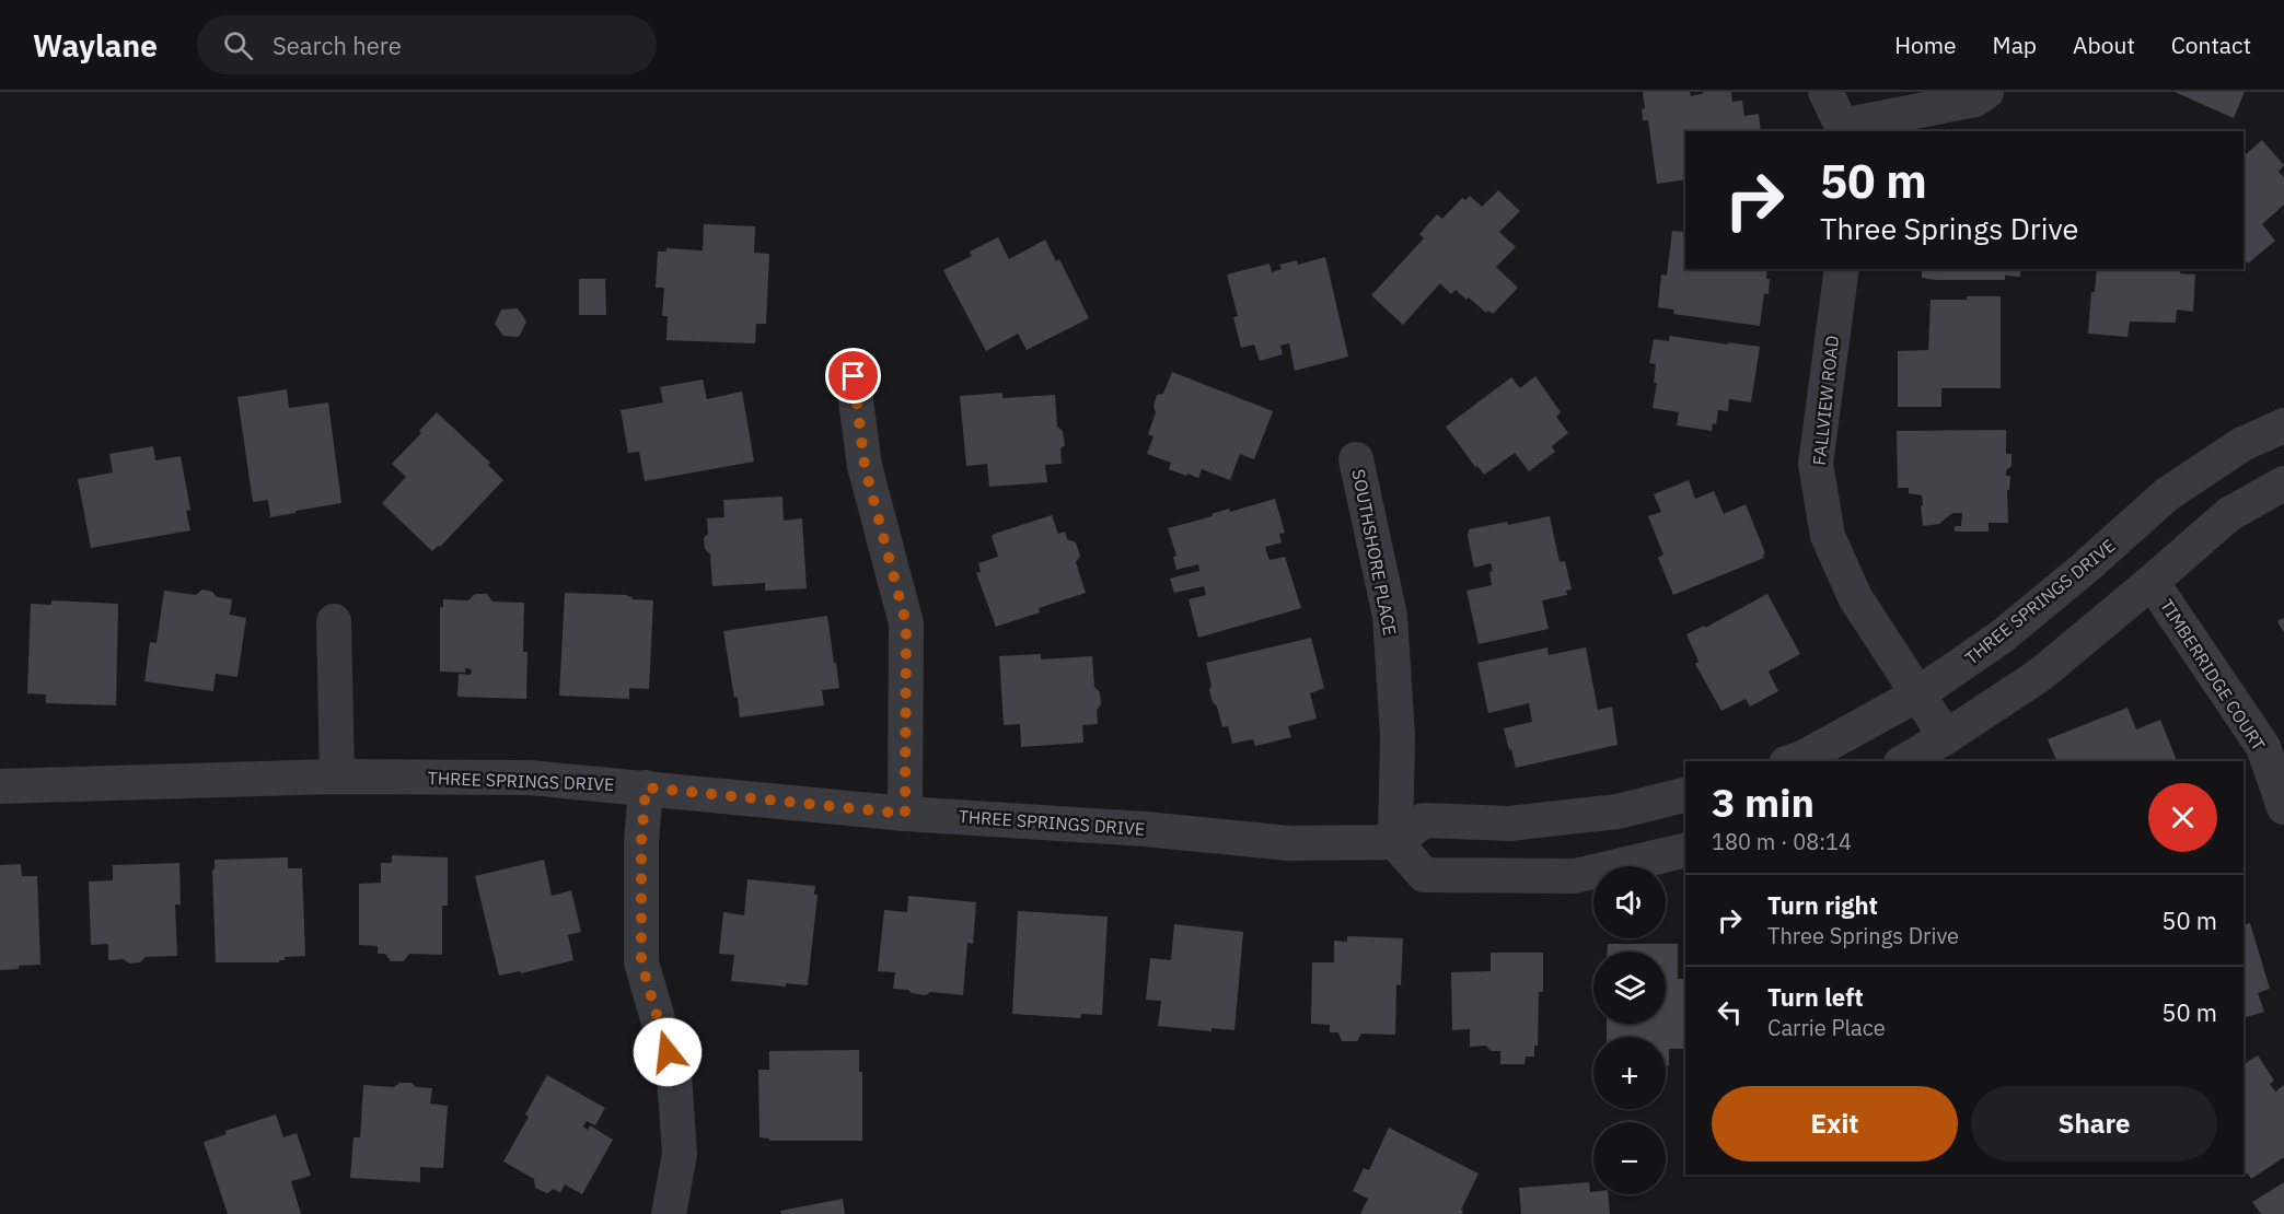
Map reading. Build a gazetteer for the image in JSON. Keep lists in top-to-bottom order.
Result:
{
  "streets": {
    "street": [
      "FALLVIEW ROAD",
      "SOUTHSHORE PLACE",
      "THREE SPRINGS DRIVE",
      "TIMBERRIDGE COURT"
    ]
  },
  "crossings": [
    ["FALLVIEW ROAD", "THREE SPRINGS DRIVE"],
    ["SOUTHSHORE PLACE", "THREE SPRINGS DRIVE"]
  ],
  "page": {
    "header": "Waylane",
    "search": "Search here",
    "nav": [
      "Home",
      "Map",
      "About",
      "Contact"
    ],
    "turn": ["50 m", "Three Springs Drive"],
    "heading": ["3 min", "180 m · 08:14"],
    "map_buttons": ["+", "−"],
    "list": [
      {
        "name": "Turn right",
        "note": "Three Springs Drive",
        "value": "50 m"
      },
      {
        "name": "Turn left",
        "note": "Carrie Place",
        "value": "50 m"
      }
    ],
    "buttons": ["Exit", "Share"]
  }
}
